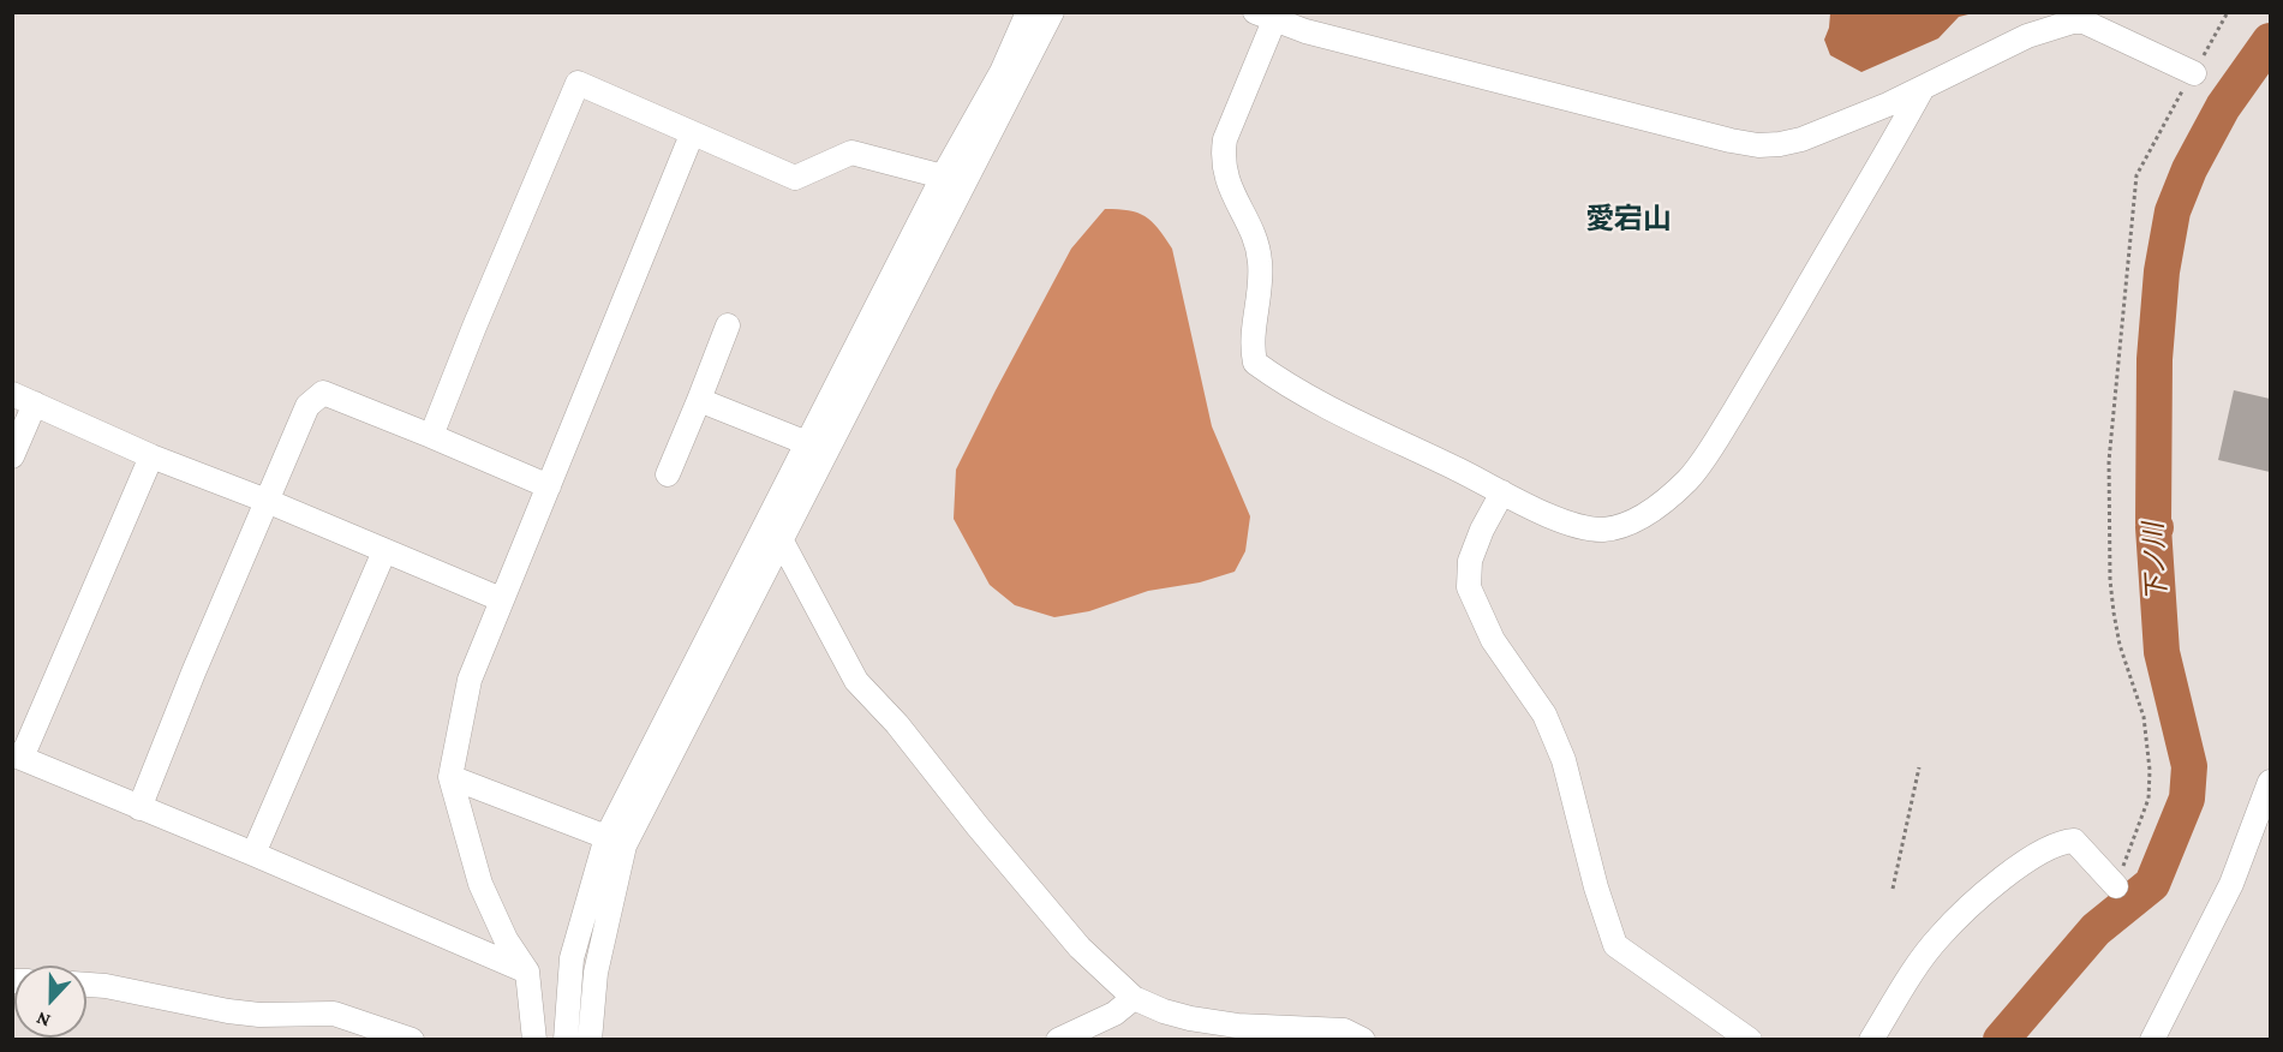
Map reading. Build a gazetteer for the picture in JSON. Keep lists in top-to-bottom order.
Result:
{
  "districts": ["愛宕山"],
  "water": ["下ノ川"],
  "north": "bottom"
}
